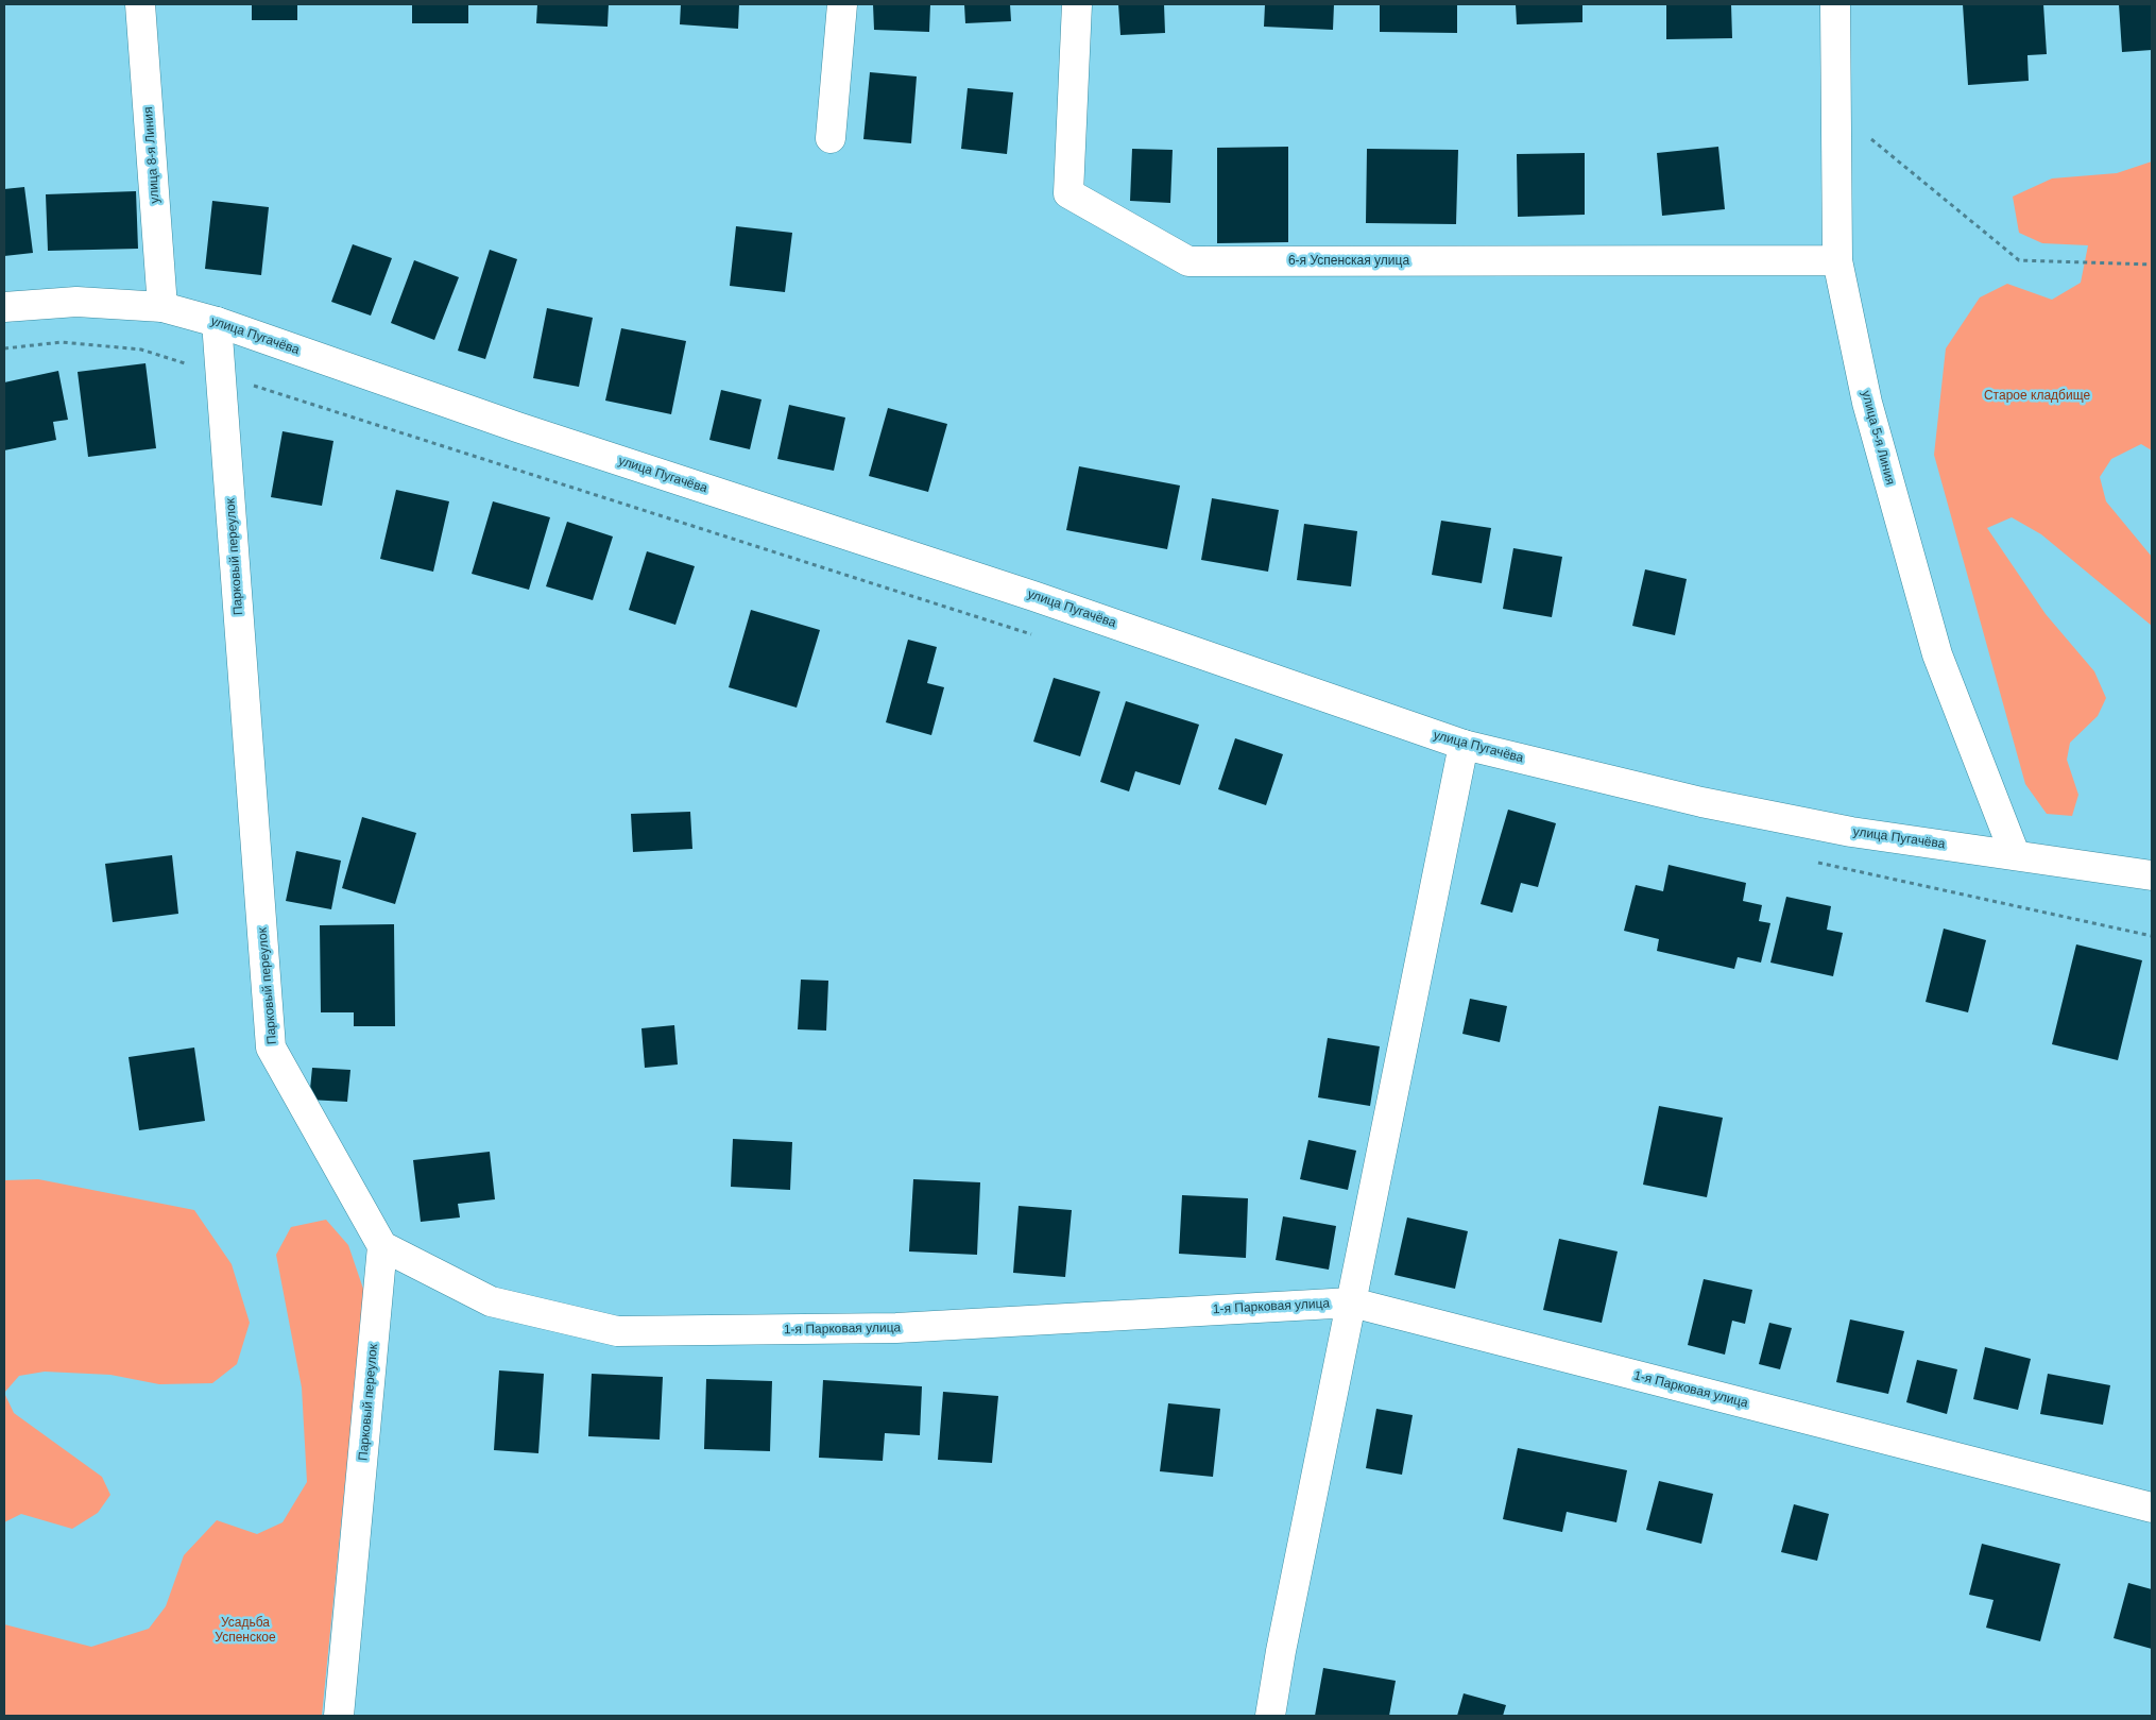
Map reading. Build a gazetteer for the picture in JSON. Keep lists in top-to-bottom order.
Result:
{
  "streets": {
    "street": [
      "улица 8-я Линия",
      "6-я Успенская улица",
      "улица Пугачёва",
      "улица 5-я Линия",
      "Парковый переулок",
      "1-я Парковая улица"
    ]
  },
  "crossings": [
    ["улица 8-я Линия", "улица Пугачёва"],
    ["6-я Успенская улица", "улица 5-я Линия"],
    ["улица Пугачёва", "улица 5-я Линия"],
    ["улица Пугачёва", "Парковый переулок"],
    ["Парковый переулок", "1-я Парковая улица"]
  ],
  "parks": ["Старое кладбище", "Усадьба Успенское"]
}
